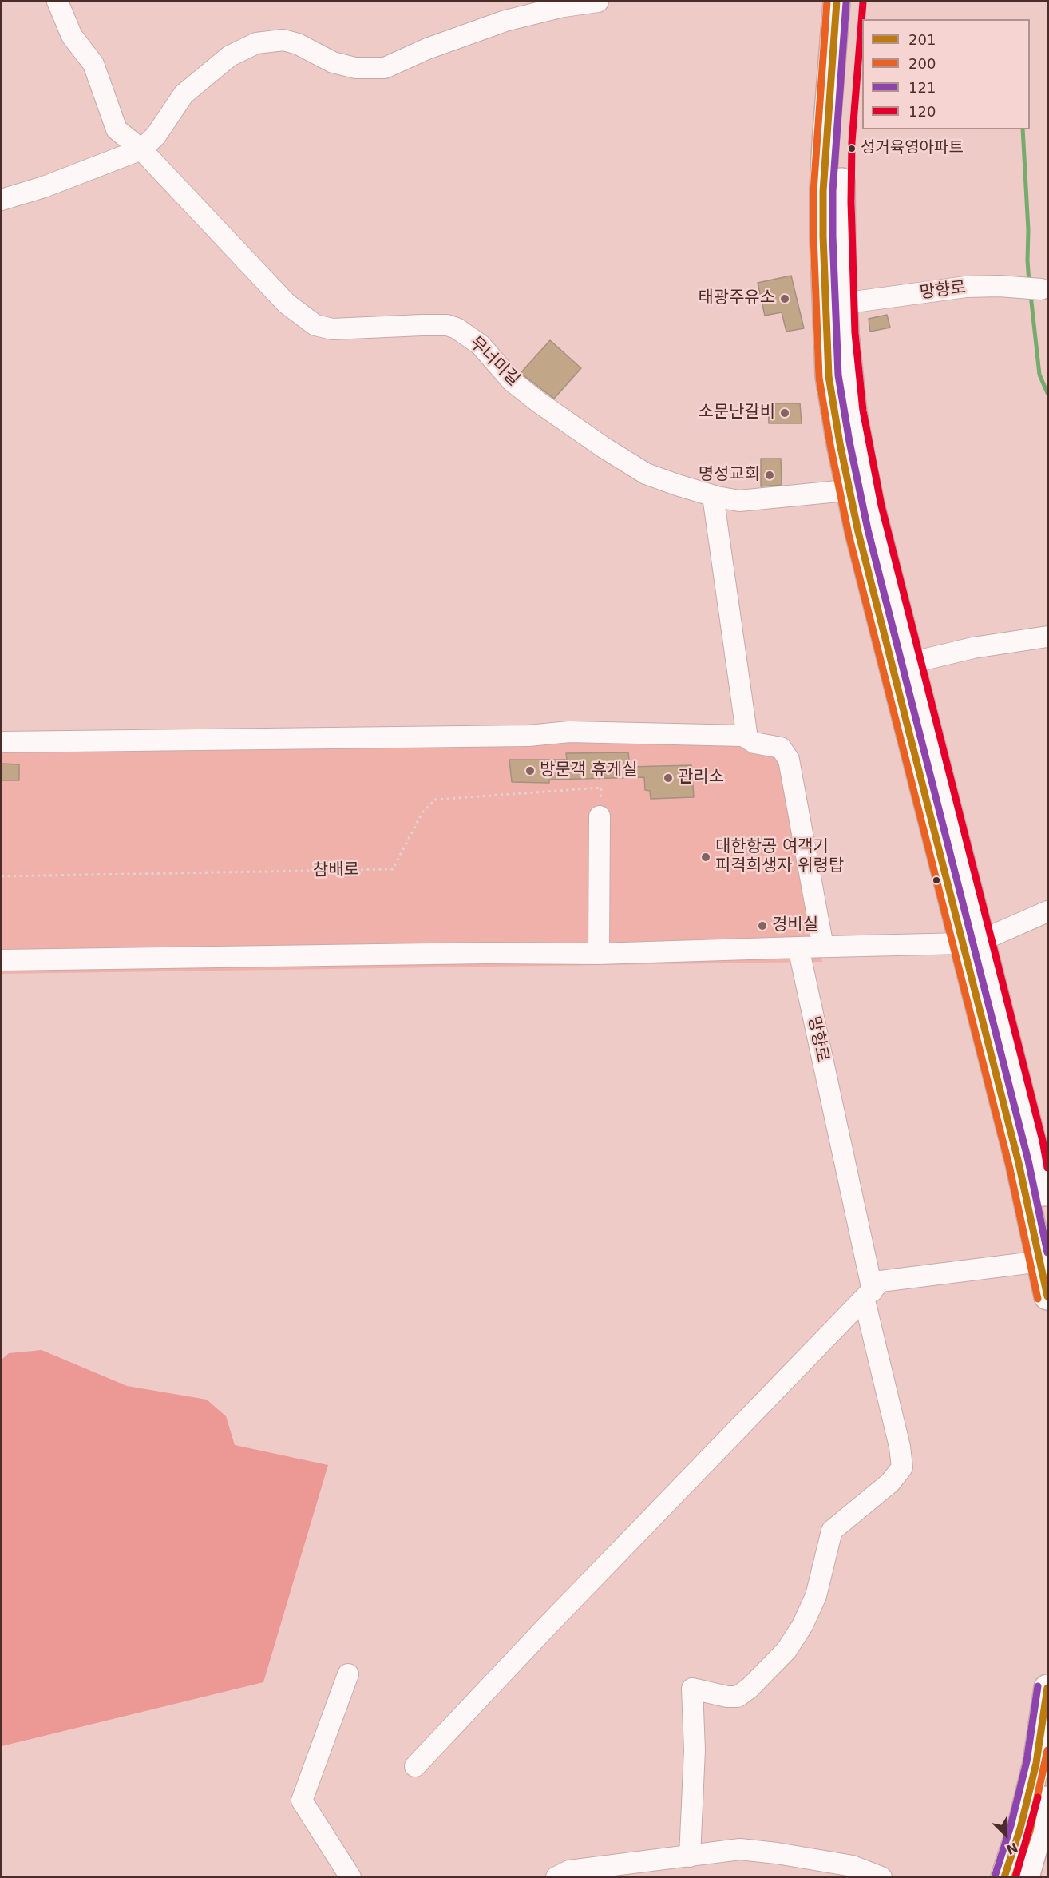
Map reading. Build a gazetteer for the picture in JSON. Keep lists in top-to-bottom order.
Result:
{
  "streets": {
    "street": ["망향로", "무너미길"],
    "path": ["참배로"]
  },
  "places": [
    "성거육영아파트",
    "태광주유소",
    "소문난갈비",
    "명성교회",
    "방문객 휴게실",
    "관리소",
    "대한항공 여객기 피격희생자 위령탑",
    "경비실"
  ],
  "lines": [
    "transit line 201",
    "transit line 200",
    "transit line 121",
    "transit line 120"
  ],
  "legend": [
    "201",
    "200",
    "121",
    "120"
  ],
  "north": "bottom right"
}
